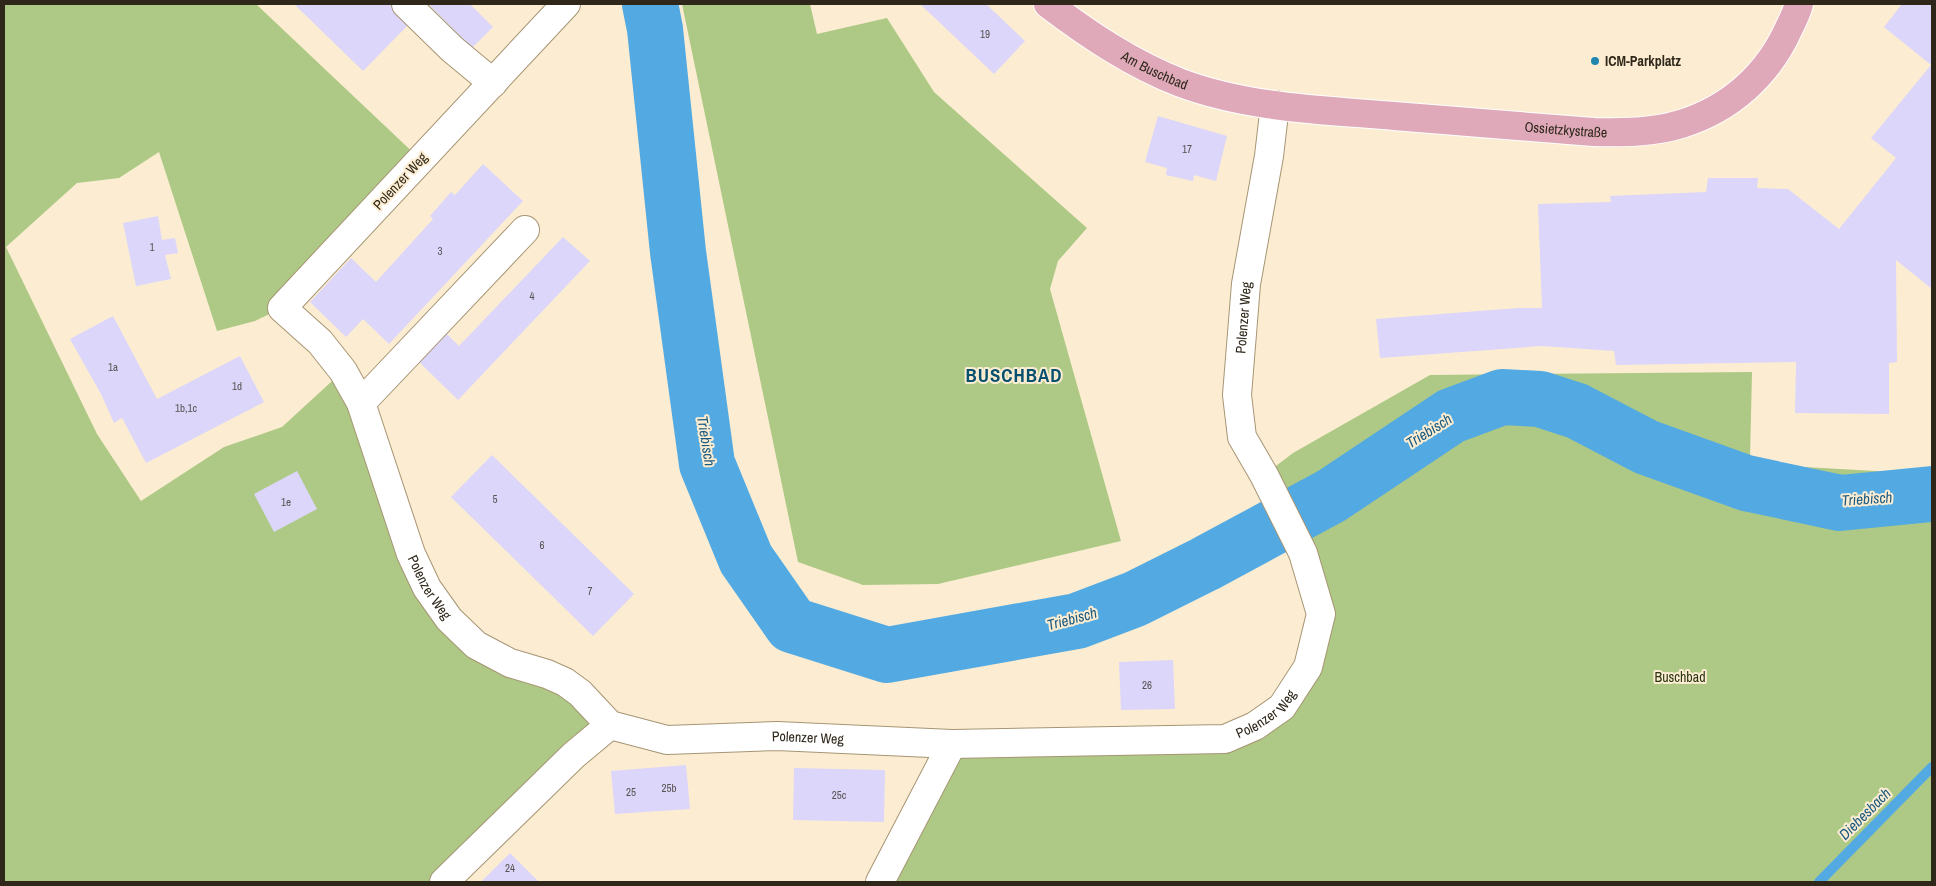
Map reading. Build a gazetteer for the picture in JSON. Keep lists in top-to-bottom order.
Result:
{
  "streets": {
    "main road": ["Am Buschbad", "Ossietzkystraße"],
    "street": ["Polenzer Weg"]
  },
  "crossings": [
    ["Am Buschbad", "Ossietzkystraße"],
    ["Am Buschbad", "Polenzer Weg"],
    ["Ossietzkystraße", "Polenzer Weg"]
  ],
  "districts": ["BUSCHBAD"],
  "water": ["Triebisch", "Diebesbach"],
  "parks": ["Buschbad"],
  "places": ["ICM-Parkplatz"],
  "house_numbers": [
    "19",
    "17",
    "1",
    "3",
    "4",
    "1a",
    "1d",
    "1b,1c",
    "5",
    "1e",
    "6",
    "7",
    "26",
    "25b",
    "25",
    "25c",
    "24"
  ]
}
